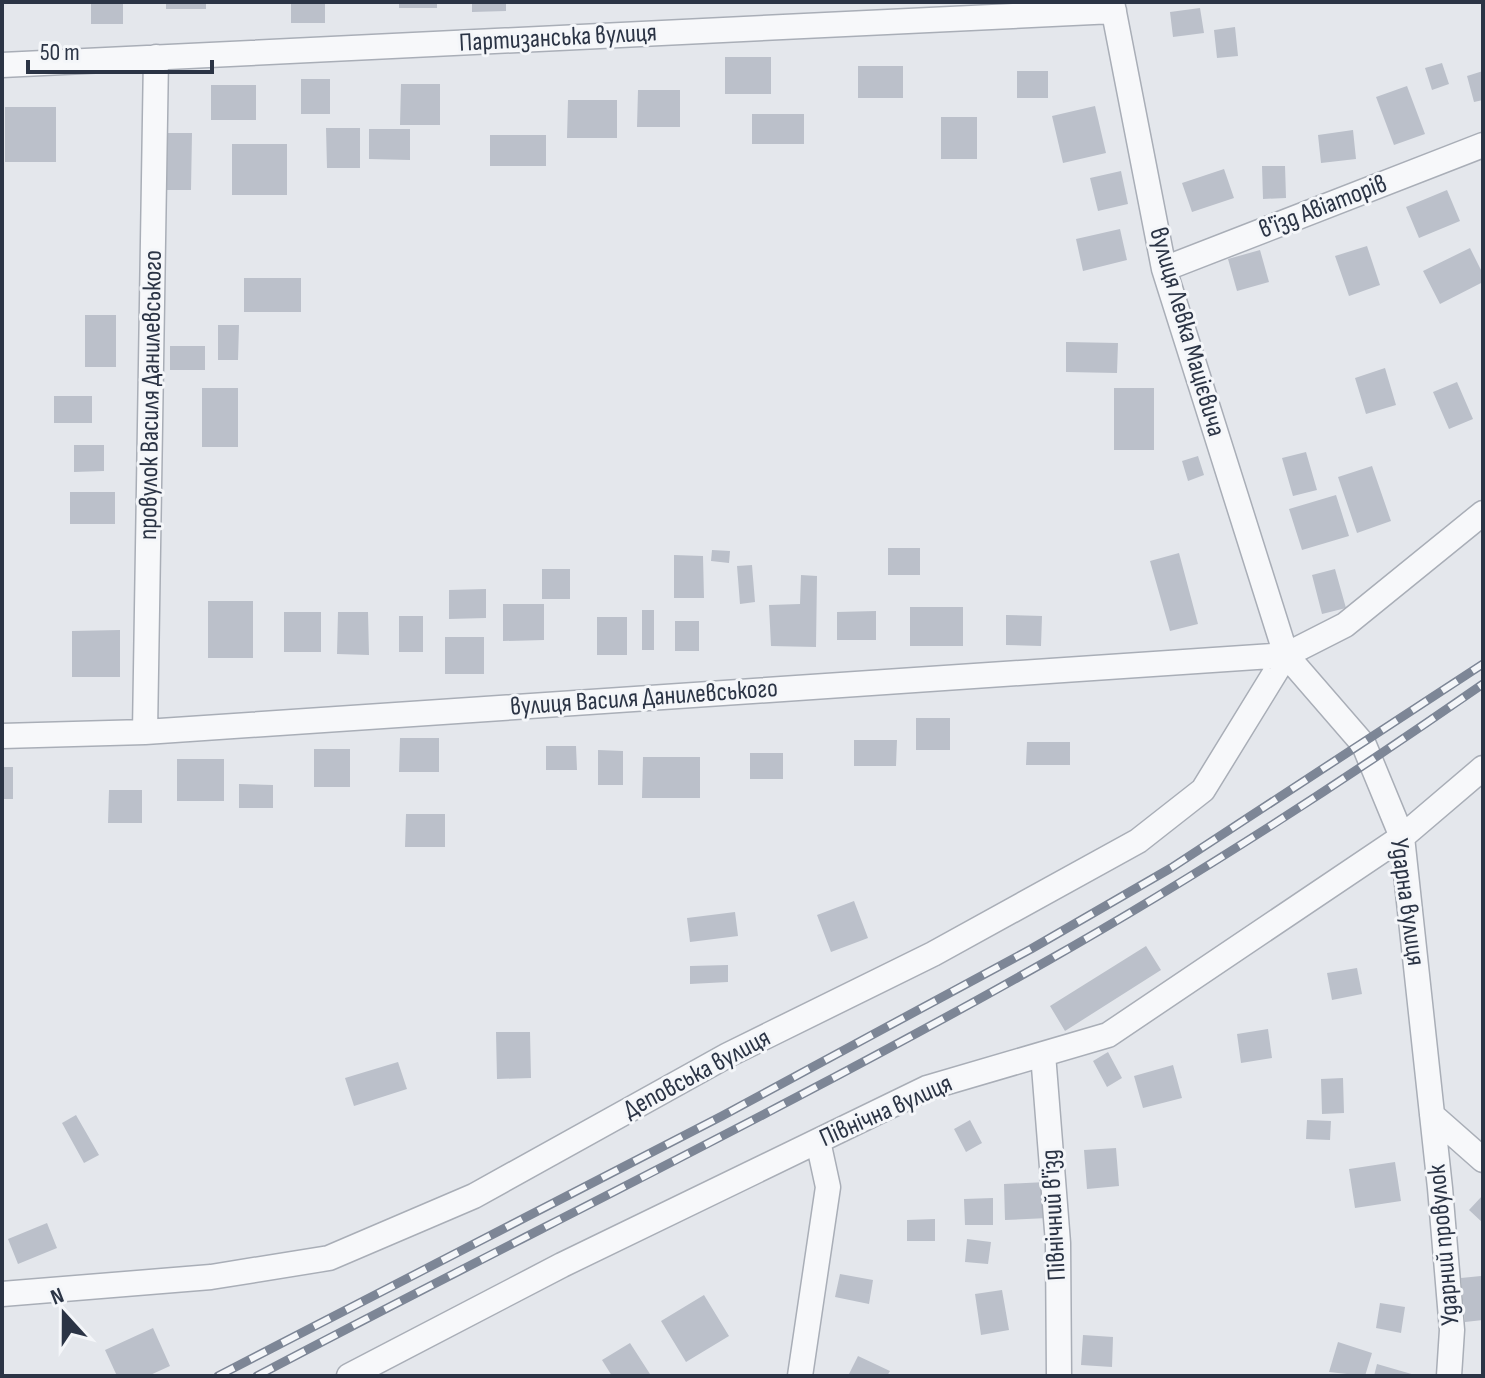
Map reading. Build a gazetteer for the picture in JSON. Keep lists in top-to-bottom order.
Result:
{
  "streets": {
    "street": [
      "Партизанська вулиця",
      "в'їзд Авіаторів",
      "вулиця Левка Мацієвича",
      "провулок Василя Данилевського",
      "вулиця Василя Данилевського",
      "Ударна вулиця",
      "Деповська вулиця",
      "Північна вулиця",
      "Північний в'їзд",
      "Ударний провулок"
    ]
  },
  "crossings": [
    ["Партизанська вулиця", "вулиця Левка Мацієвича"],
    ["Партизанська вулиця", "провулок Василя Данилевського"],
    ["в'їзд Авіаторів", "вулиця Левка Мацієвича"],
    ["вулиця Левка Мацієвича", "вулиця Василя Данилевського"],
    ["вулиця Левка Мацієвича", "Ударна вулиця"],
    ["вулиця Левка Мацієвича", "Деповська вулиця"],
    ["провулок Василя Данилевського", "вулиця Василя Данилевського"],
    ["вулиця Василя Данилевського", "Ударна вулиця"],
    ["вулиця Василя Данилевського", "Деповська вулиця"],
    ["Ударна вулиця", "Деповська вулиця"],
    ["Ударна вулиця", "Північна вулиця"],
    ["Ударна вулиця", "Ударний провулок"],
    ["Північна вулиця", "Північний в'їзд"]
  ],
  "scale_bar": "50 m",
  "north": "top"
}
